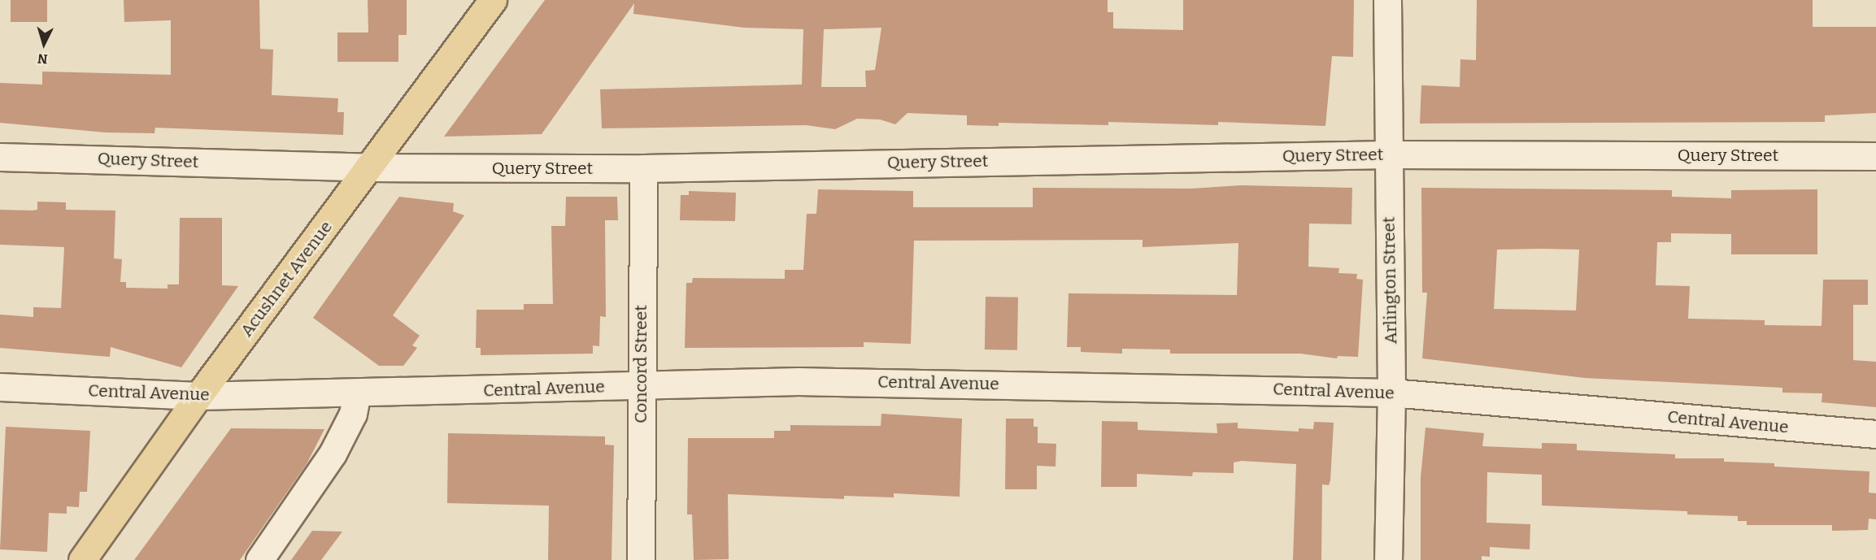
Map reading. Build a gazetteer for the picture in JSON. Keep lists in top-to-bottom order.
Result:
{
  "streets": {
    "main road": ["Acushnet Avenue"],
    "street": [
      "Query Street",
      "Arlington Street",
      "Concord Street",
      "Central Avenue"
    ]
  },
  "crossings": [
    ["Query Street", "Acushnet Avenue"],
    ["Query Street", "Arlington Street"],
    ["Query Street", "Concord Street"],
    ["Acushnet Avenue", "Central Avenue"],
    ["Arlington Street", "Central Avenue"],
    ["Concord Street", "Central Avenue"]
  ],
  "north": "bottom"
}
